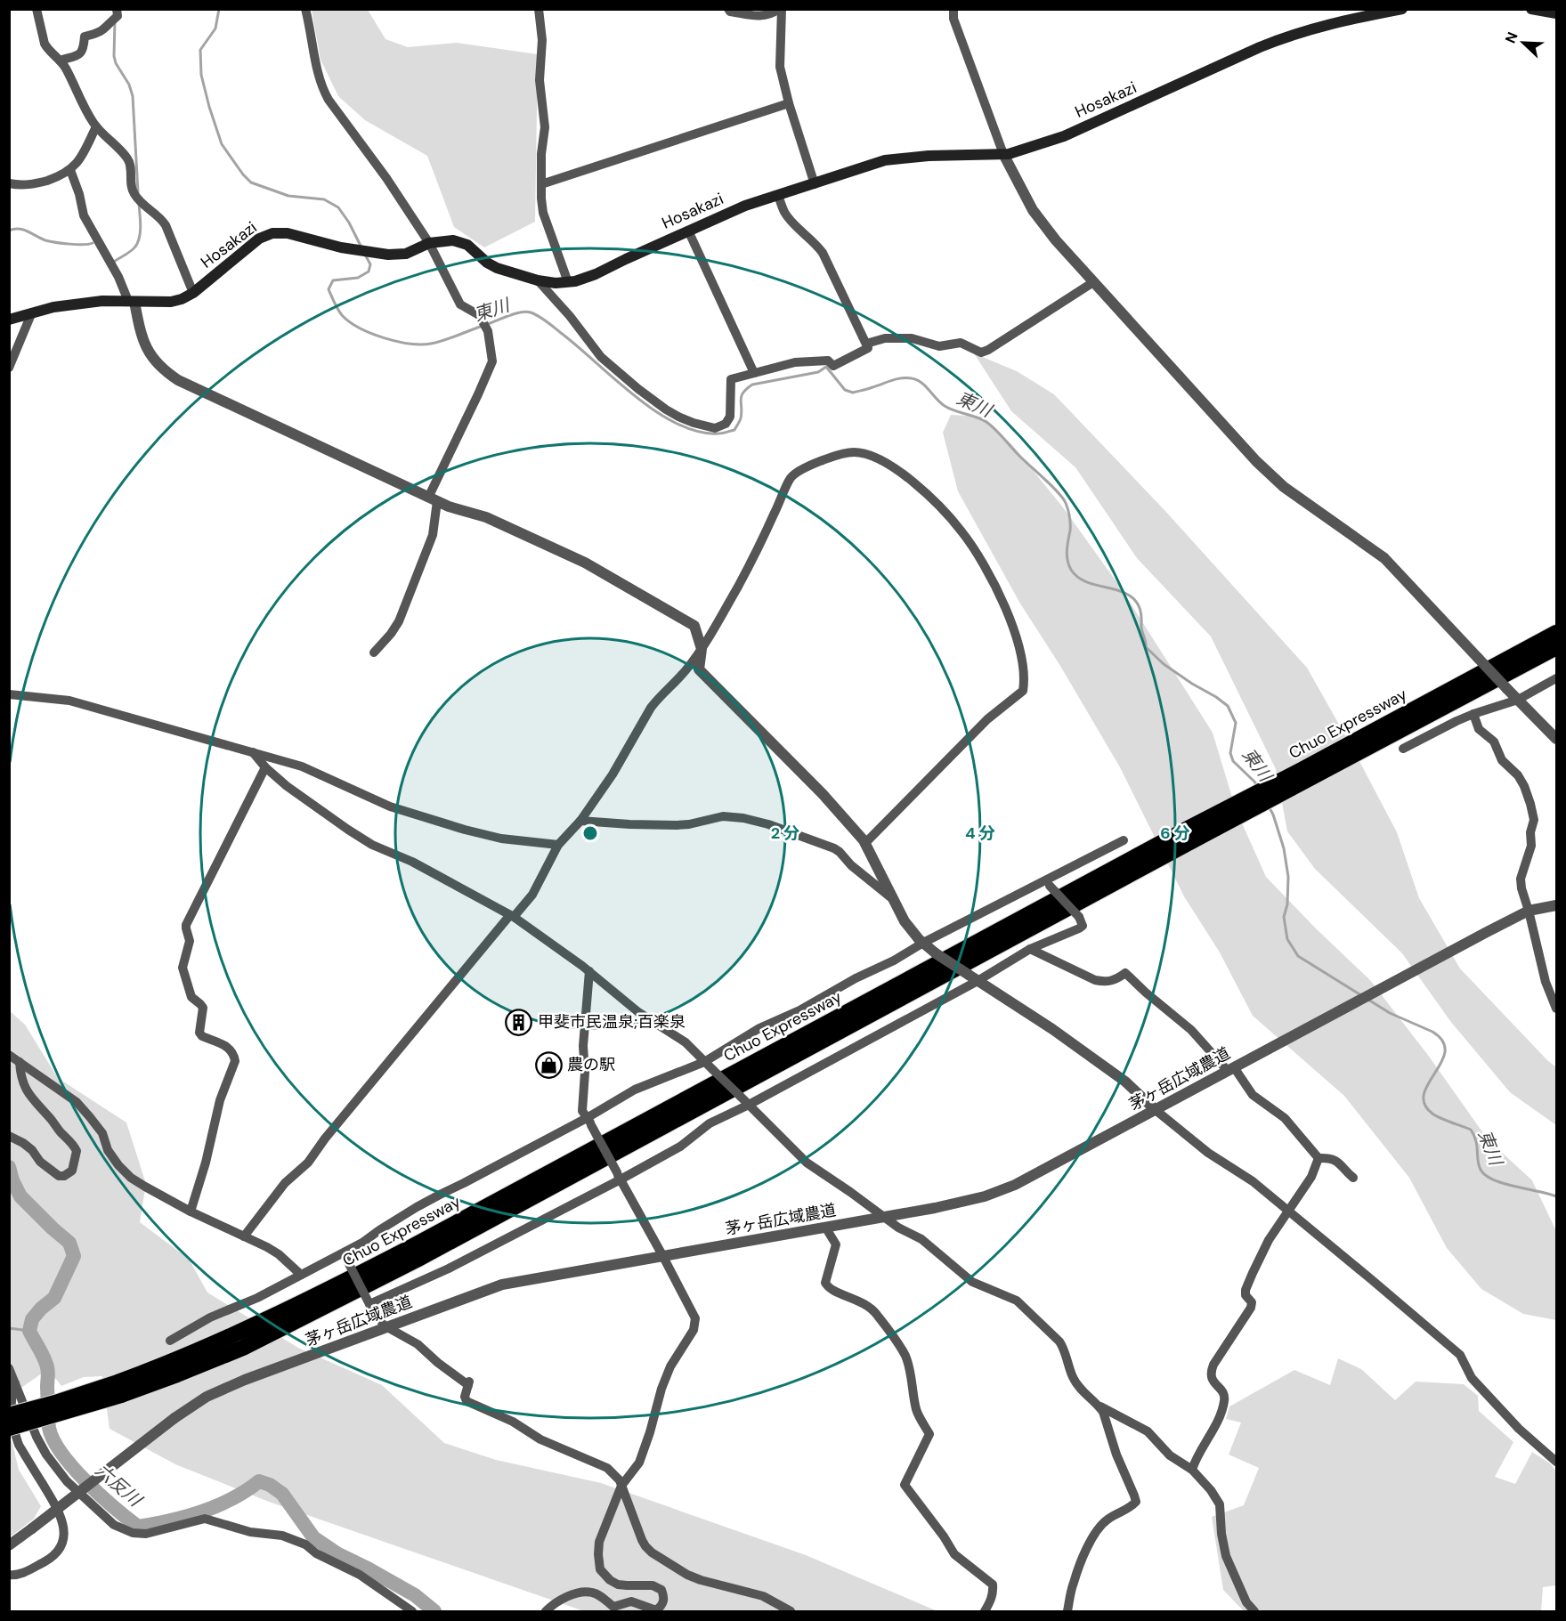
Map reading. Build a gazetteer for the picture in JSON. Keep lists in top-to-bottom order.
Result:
{
  "streets": {
    "highway": ["Chuo Expressway"],
    "main road": ["Hosakazi"],
    "street": ["茅ヶ岳広域農道"]
  },
  "water": ["東川", "六反川"],
  "places": {
    "building": ["甲斐市民温泉;百楽泉"],
    "shop": ["農の駅"]
  },
  "north": "top left",
  "rings": ["2 分", "4 分", "6 分"]
}
